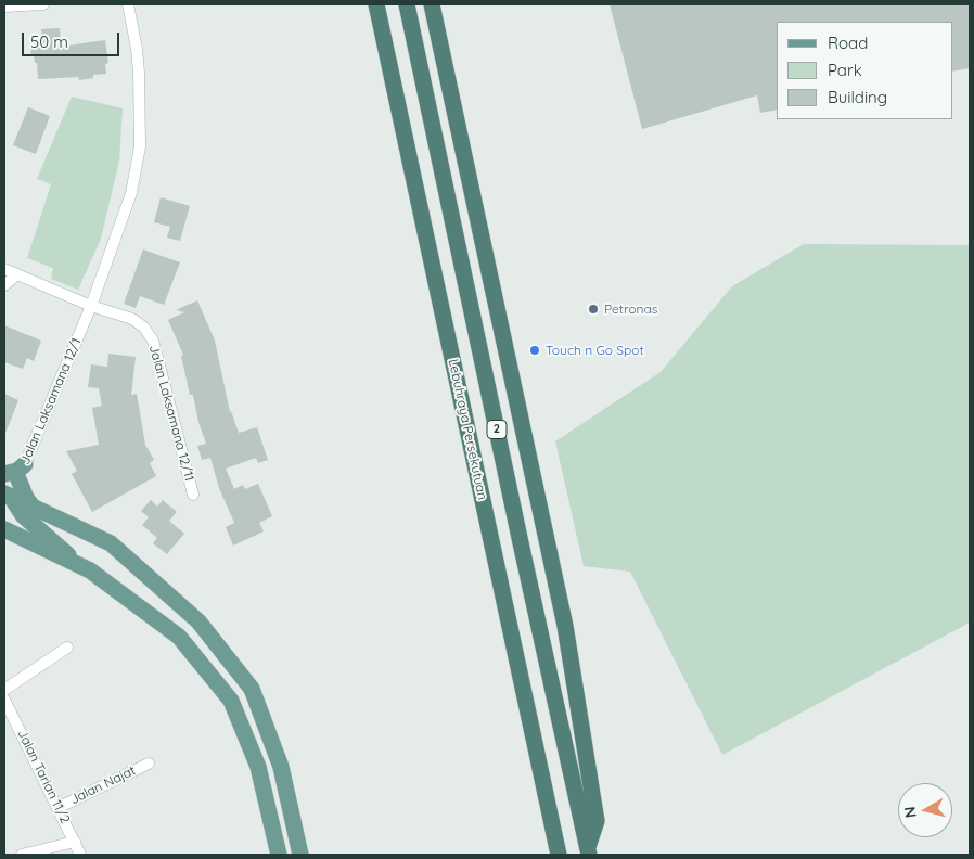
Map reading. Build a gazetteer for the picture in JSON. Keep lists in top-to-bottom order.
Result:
{
  "streets": {
    "highway": ["Lebuhraya Persekutuan", "2"],
    "street": [
      "Jalan Laksamana 12/1",
      "Jalan Laksamana 12/11",
      "Jalan Tarian 11/2",
      "Jalan Najat"
    ]
  },
  "crossings": [
    ["Jalan Laksamana 12/1", "Jalan Laksamana 12/11"],
    ["Jalan Tarian 11/2", "Jalan Najat"]
  ],
  "places": ["Petronas", "Touch n Go Spot"],
  "legend": ["Road", "Park", "Building"],
  "scale_bar": "50 m",
  "north": "left"
}
